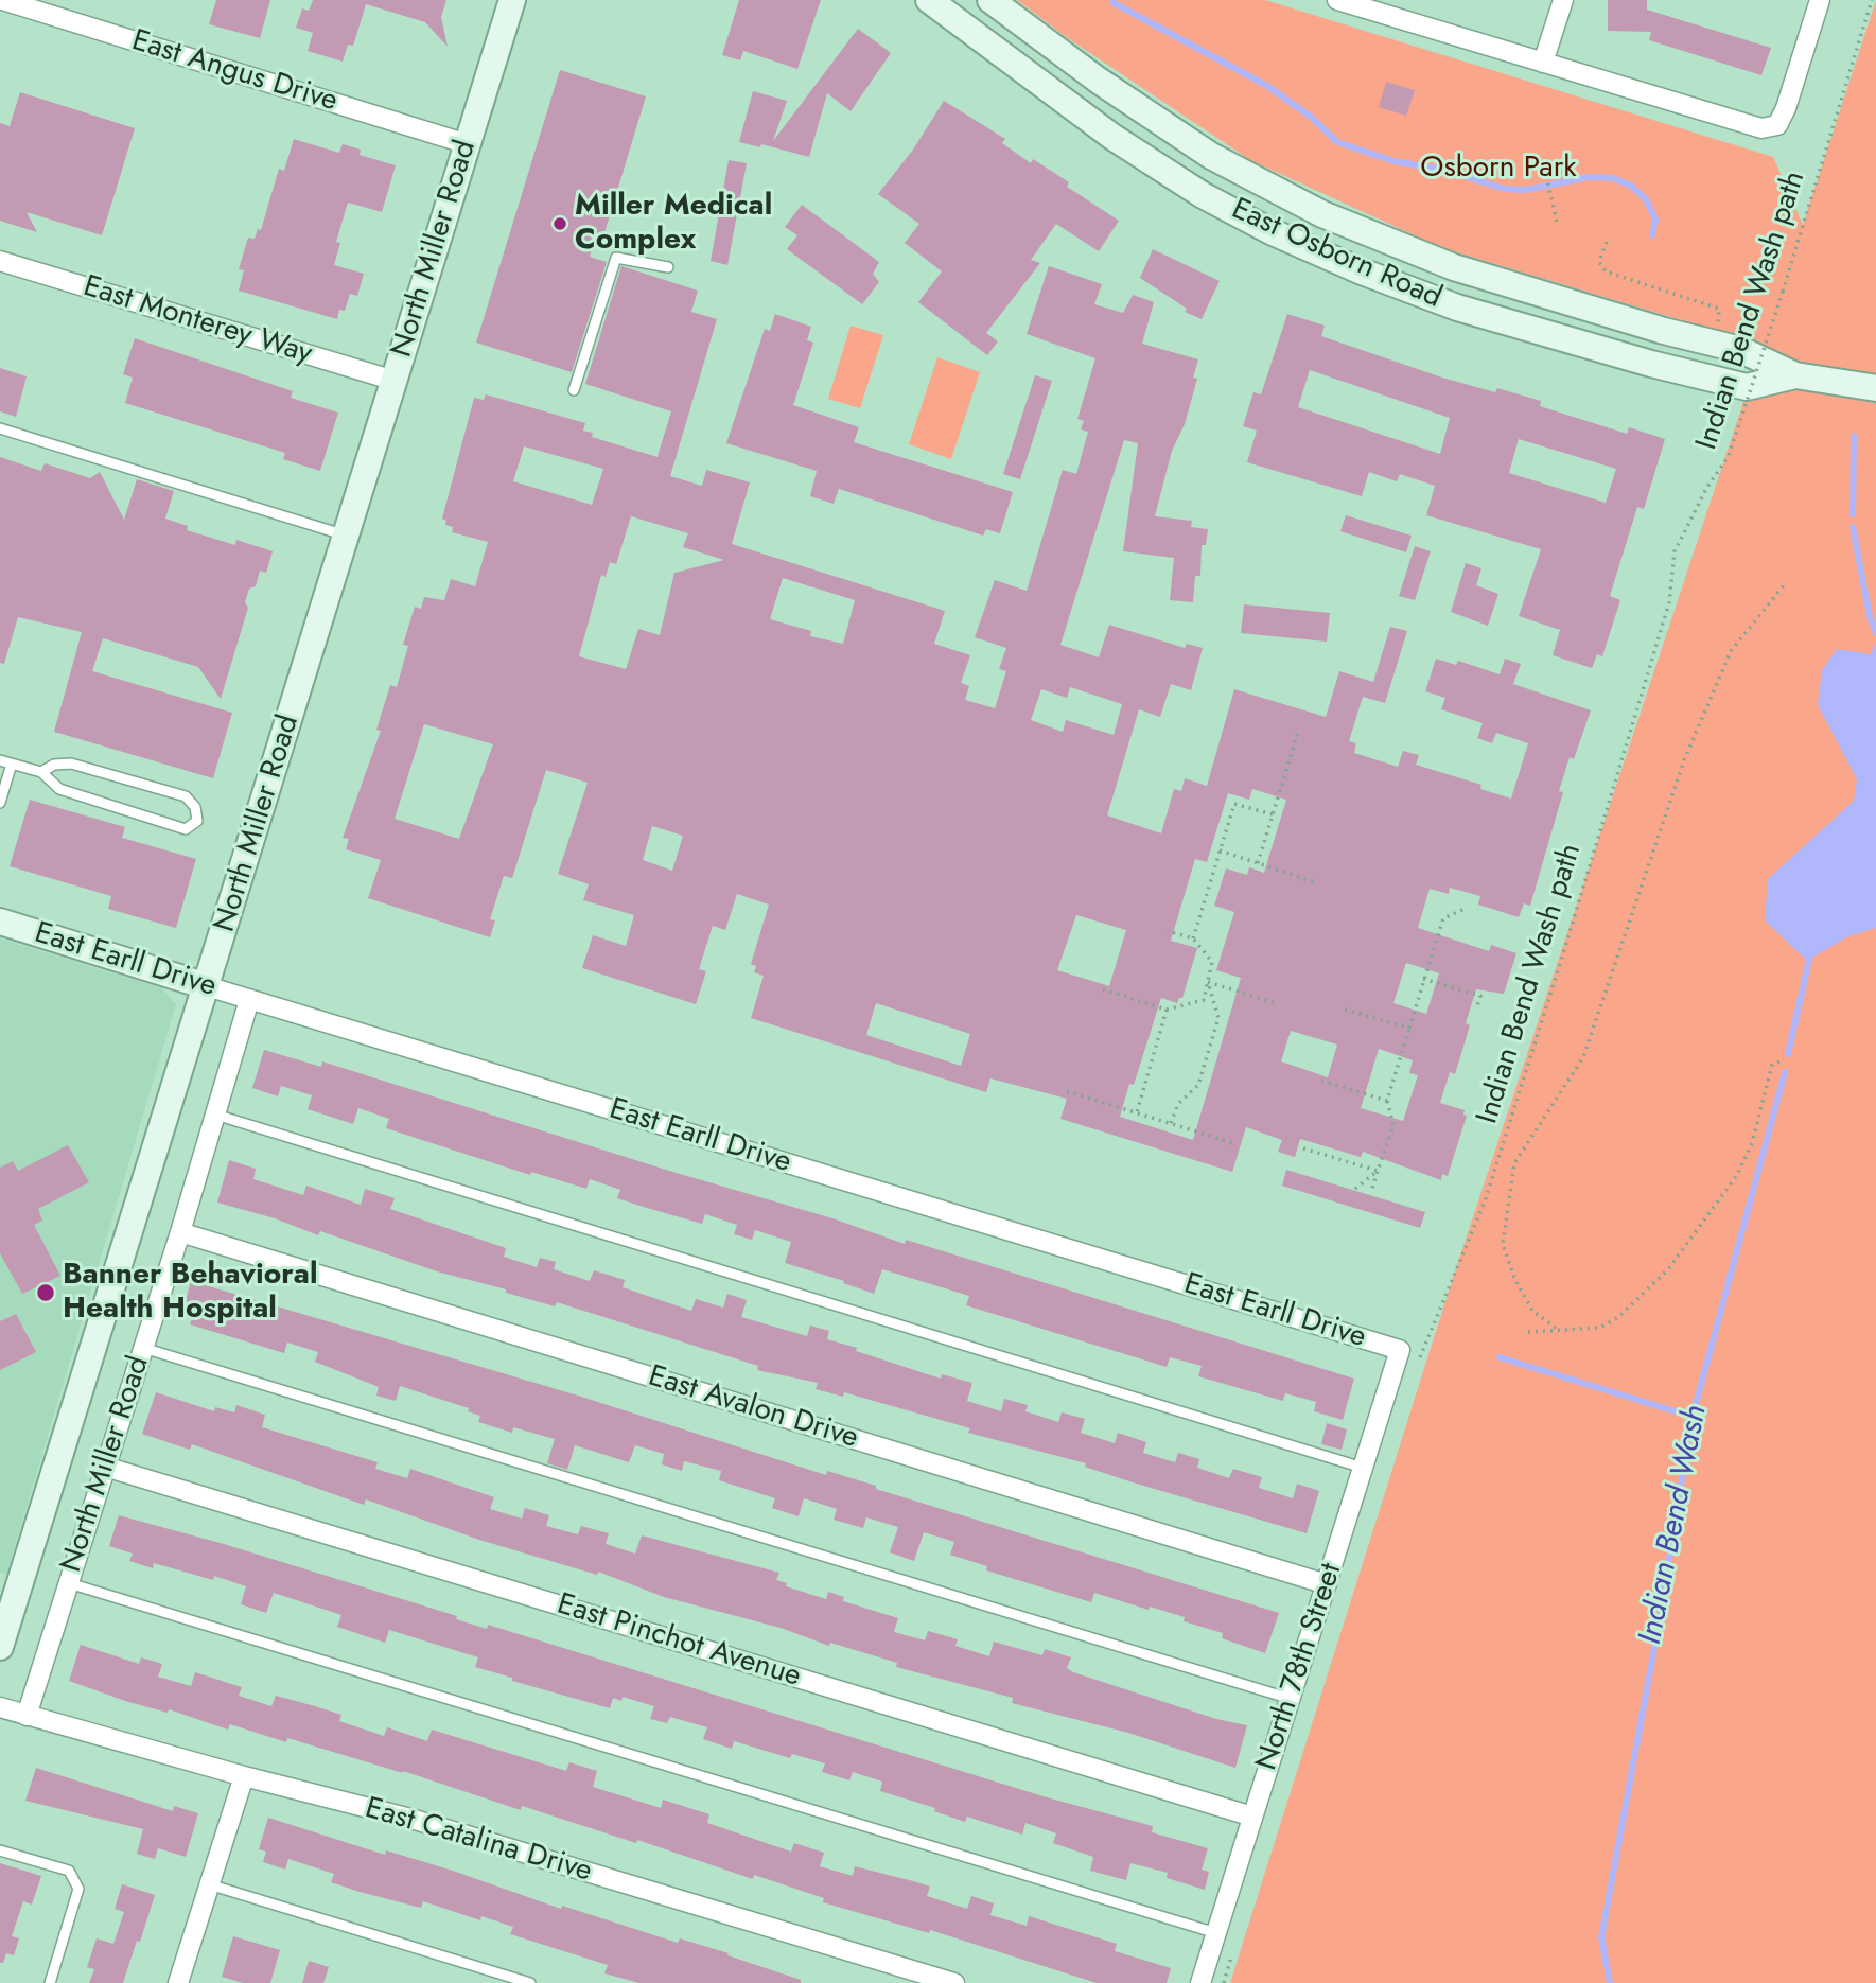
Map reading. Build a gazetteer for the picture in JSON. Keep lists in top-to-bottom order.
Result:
{
  "streets": {
    "street": [
      "East Angus Drive",
      "North Miller Road",
      "East Osborn Road",
      "East Monterey Way",
      "East Earll Drive",
      "East Avalon Drive",
      "East Pinchot Avenue",
      "North 78th Street",
      "East Catalina Drive"
    ],
    "path": ["Indian Bend Wash path"]
  },
  "crossings": [
    ["East Angus Drive", "North Miller Road"],
    ["North Miller Road", "East Monterey Way"],
    ["North Miller Road", "East Earll Drive"],
    ["North Miller Road", "East Avalon Drive"],
    ["North Miller Road", "East Pinchot Avenue"],
    ["North Miller Road", "East Catalina Drive"],
    ["East Earll Drive", "North 78th Street"],
    ["East Avalon Drive", "North 78th Street"],
    ["East Pinchot Avenue", "North 78th Street"]
  ],
  "water": ["Indian Bend Wash"],
  "parks": ["Osborn Park"],
  "places": ["Miller Medical Complex", "Banner Behavioral Health Hospital"]
}
